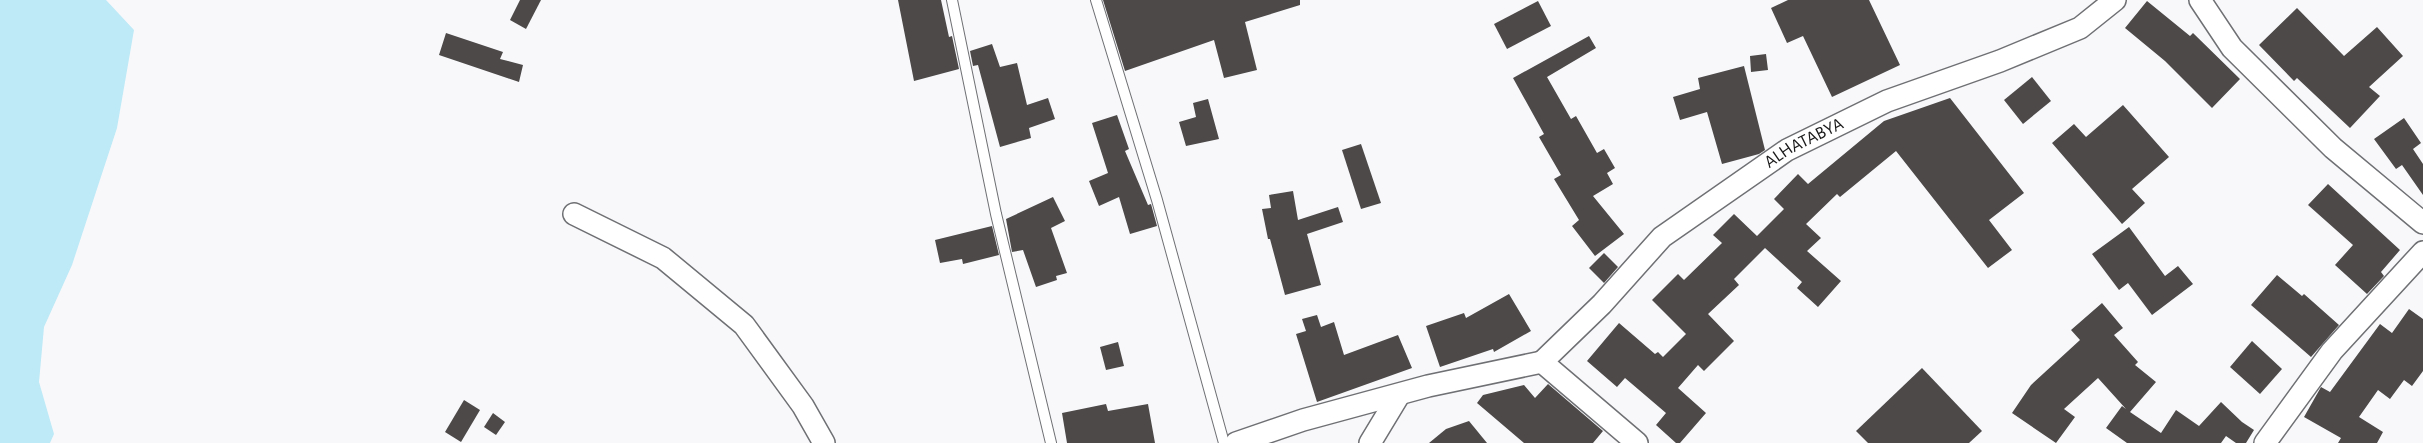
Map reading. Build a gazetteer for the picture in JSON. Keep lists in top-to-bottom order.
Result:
{
  "streets": {
    "street": ["ALHATABYA"]
  }
}
